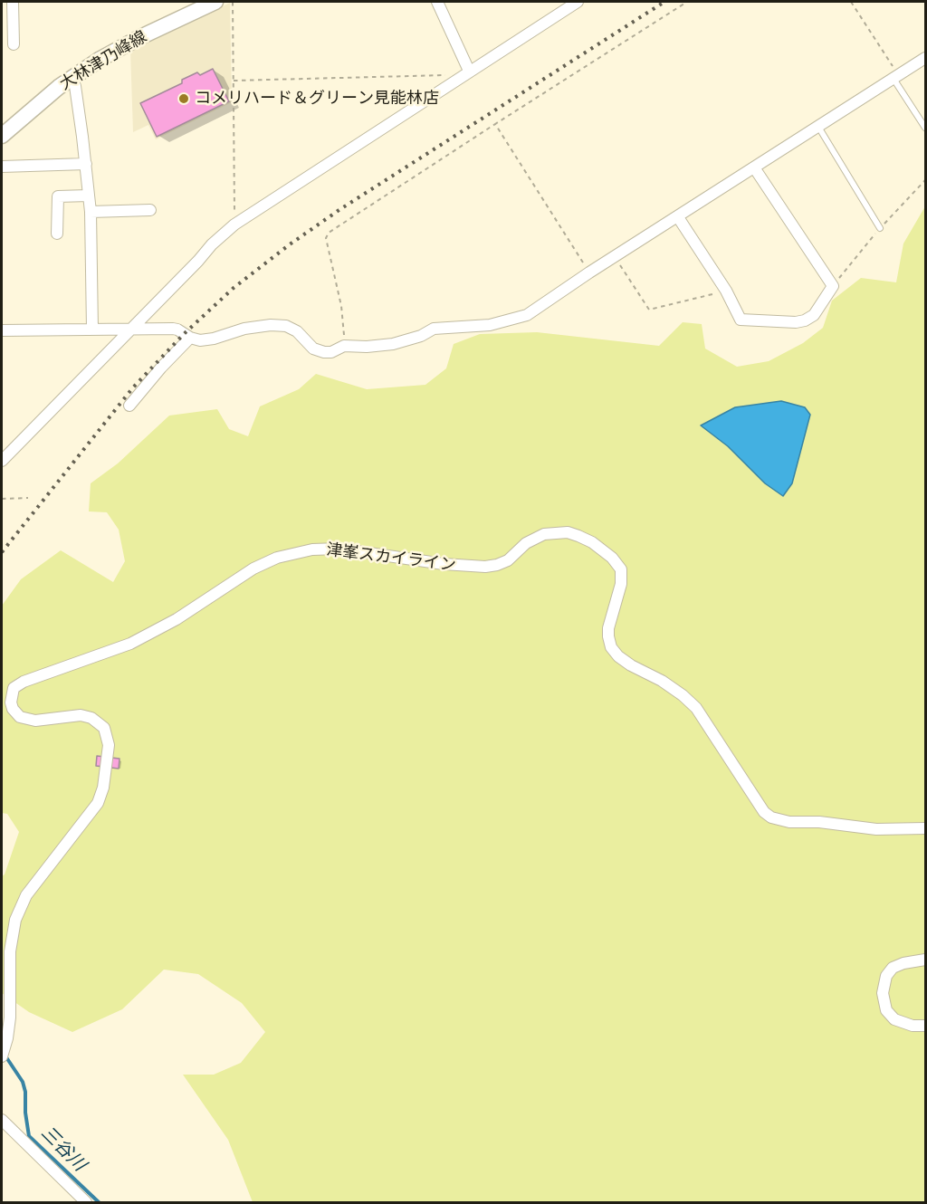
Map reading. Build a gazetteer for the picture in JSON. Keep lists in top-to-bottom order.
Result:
{
  "streets": {
    "main road": ["大林津乃峰線"],
    "street": ["津峯スカイライン"]
  },
  "water": ["三谷川"],
  "places": ["コメリハード＆グリーン見能林店"]
}
